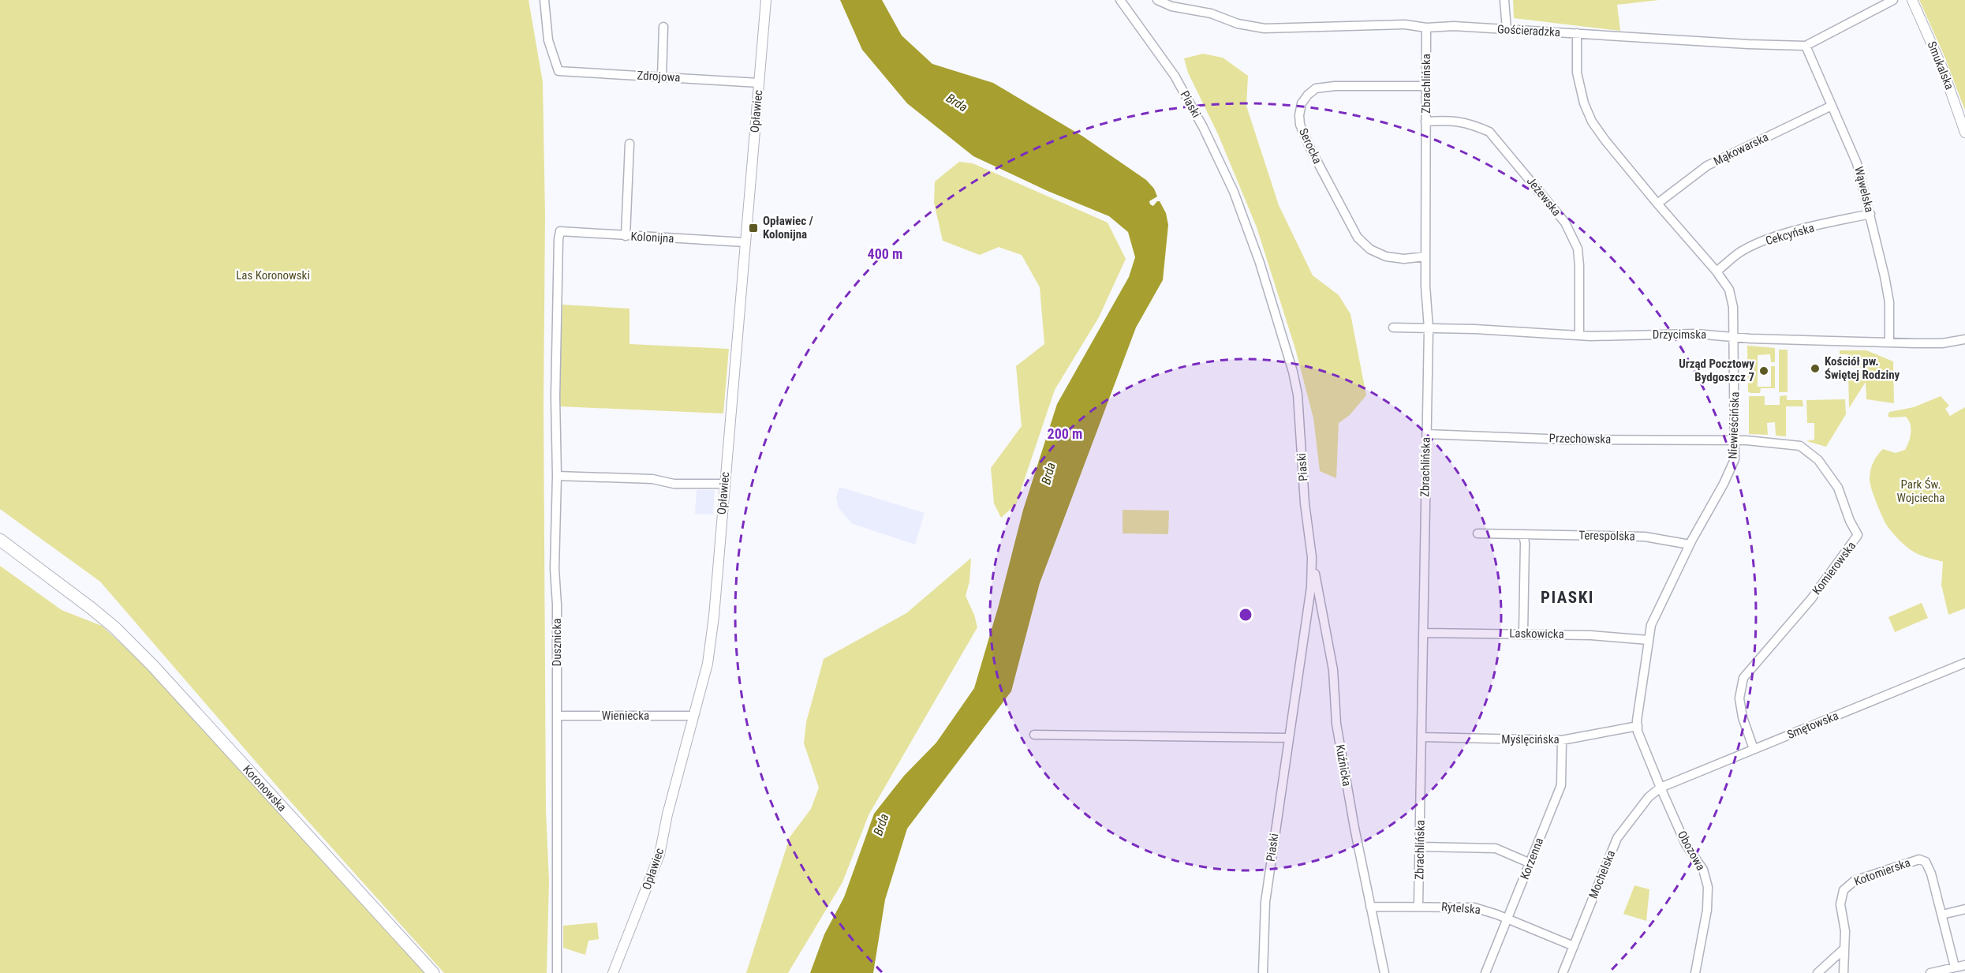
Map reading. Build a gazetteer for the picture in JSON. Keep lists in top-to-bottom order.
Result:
{
  "streets": {
    "main road": ["Koronowska"],
    "street": [
      "Gościeradzka",
      "Smukalska",
      "Zdrojowa",
      "Zbrachlińska",
      "Piaski",
      "Opławiec",
      "Serocka",
      "Mąkowarska",
      "Wąwelska",
      "Jeżewska",
      "Cekcyńska",
      "Kolonijna",
      "Drzycimska",
      "Niewieścińska",
      "Przechowska",
      "Terespolska",
      "Komierowska",
      "Laskowicka",
      "Dusznicka",
      "Wieniecka",
      "Smętowska",
      "Myślęcińska",
      "Kuźnicka",
      "Obozowa",
      "Korzenna",
      "Kotomierska",
      "Mochelska",
      "Rytelska"
    ]
  },
  "crossings": [
    ["Gościeradzka", "Zbrachlińska"],
    ["Gościeradzka", "Wąwelska"],
    ["Gościeradzka", "Niewieścińska"],
    ["Zdrojowa", "Opławiec"],
    ["Zbrachlińska", "Serocka"],
    ["Zbrachlińska", "Jeżewska"],
    ["Zbrachlińska", "Drzycimska"],
    ["Zbrachlińska", "Przechowska"],
    ["Zbrachlińska", "Laskowicka"],
    ["Zbrachlińska", "Myślęcińska"],
    ["Zbrachlińska", "Rytelska"],
    ["Piaski", "Kuźnicka"],
    ["Opławiec", "Kolonijna"],
    ["Opławiec", "Wieniecka"],
    ["Mąkowarska", "Wąwelska"],
    ["Mąkowarska", "Niewieścińska"],
    ["Wąwelska", "Cekcyńska"],
    ["Wąwelska", "Drzycimska"],
    ["Jeżewska", "Drzycimska"],
    ["Cekcyńska", "Niewieścińska"],
    ["Kolonijna", "Dusznicka"],
    ["Drzycimska", "Niewieścińska"],
    ["Niewieścińska", "Przechowska"],
    ["Niewieścińska", "Terespolska"],
    ["Niewieścińska", "Komierowska"],
    ["Niewieścińska", "Laskowicka"],
    ["Niewieścińska", "Smętowska"],
    ["Niewieścińska", "Myślęcińska"],
    ["Niewieścińska", "Obozowa"],
    ["Niewieścińska", "Mochelska"],
    ["Przechowska", "Komierowska"],
    ["Komierowska", "Smętowska"],
    ["Dusznicka", "Wieniecka"],
    ["Smętowska", "Obozowa"],
    ["Smętowska", "Mochelska"],
    ["Myślęcińska", "Korzenna"],
    ["Kuźnicka", "Rytelska"],
    ["Obozowa", "Mochelska"],
    ["Korzenna", "Rytelska"],
    ["Mochelska", "Rytelska"]
  ],
  "districts": ["PIASKI"],
  "water": ["Brda"],
  "parks": ["Las Koronowski", "Park Św. Wojciecha"],
  "places": {
    "transit": ["Opławiec / Kolonijna"],
    "other": ["Kościół pw. Świętej Rodziny", "Urząd Pocztowy Bydgoszcz 7"]
  },
  "rings": ["400 m", "200 m"]
}
